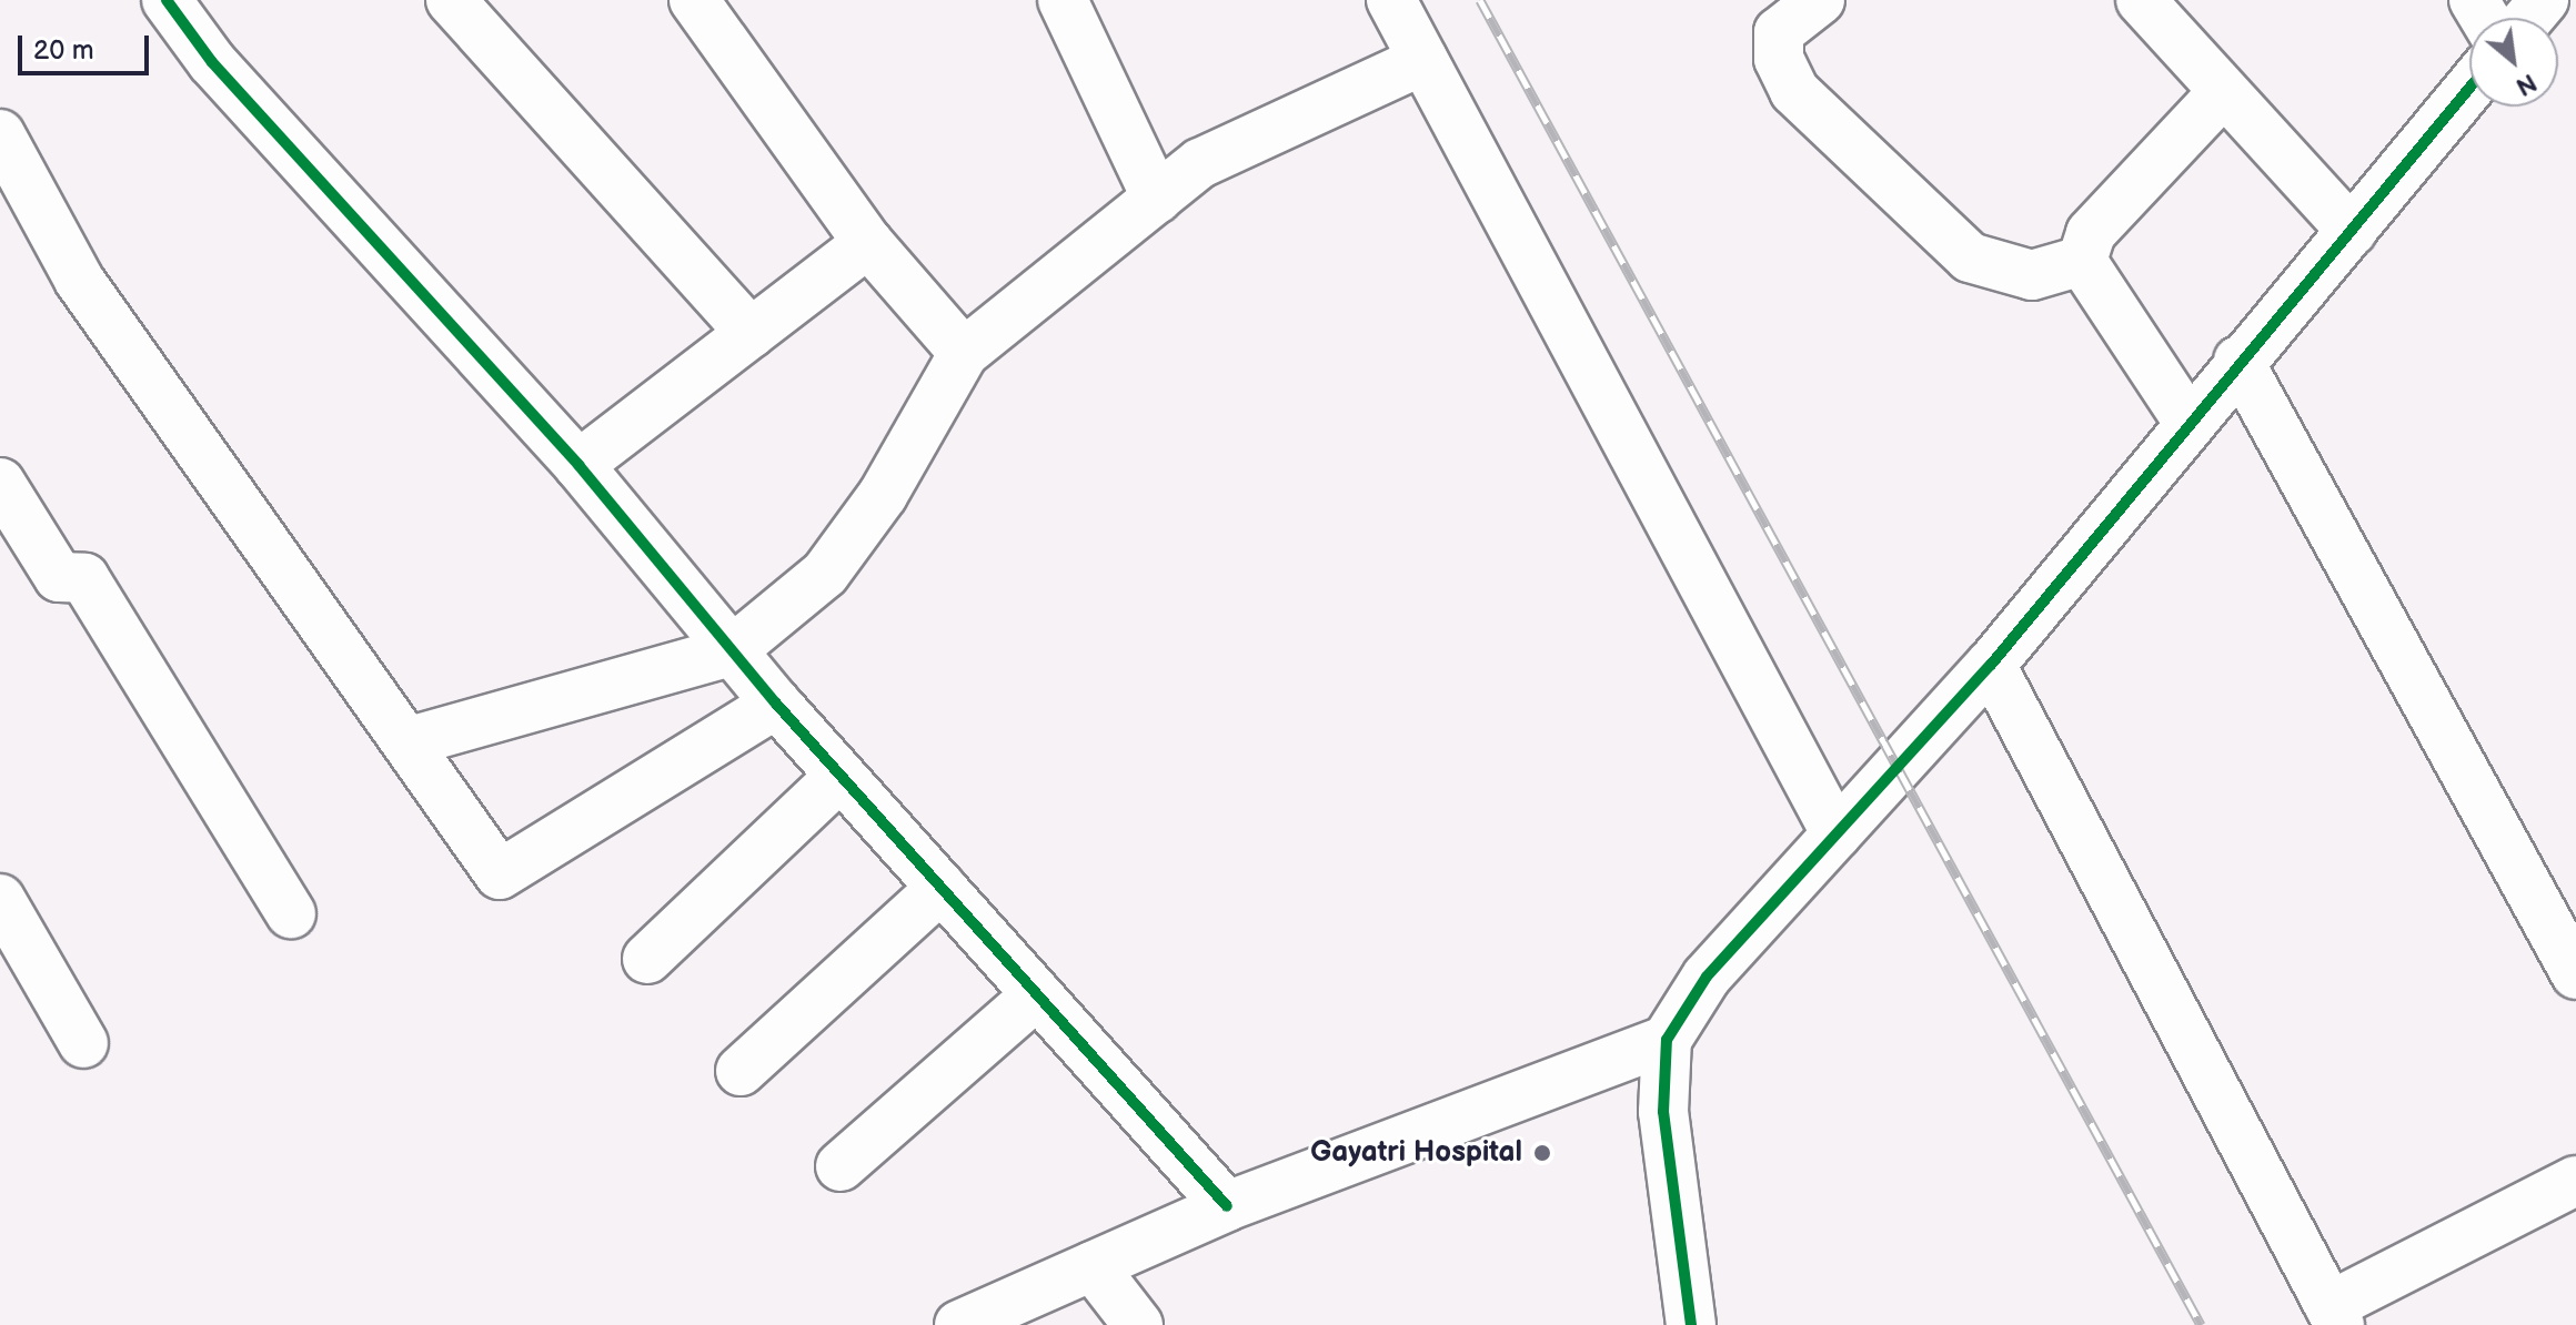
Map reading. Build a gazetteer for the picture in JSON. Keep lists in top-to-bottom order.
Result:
{
  "places": ["Gayatri Hospital"],
  "scale_bar": "20 m",
  "north": "bottom right"
}
